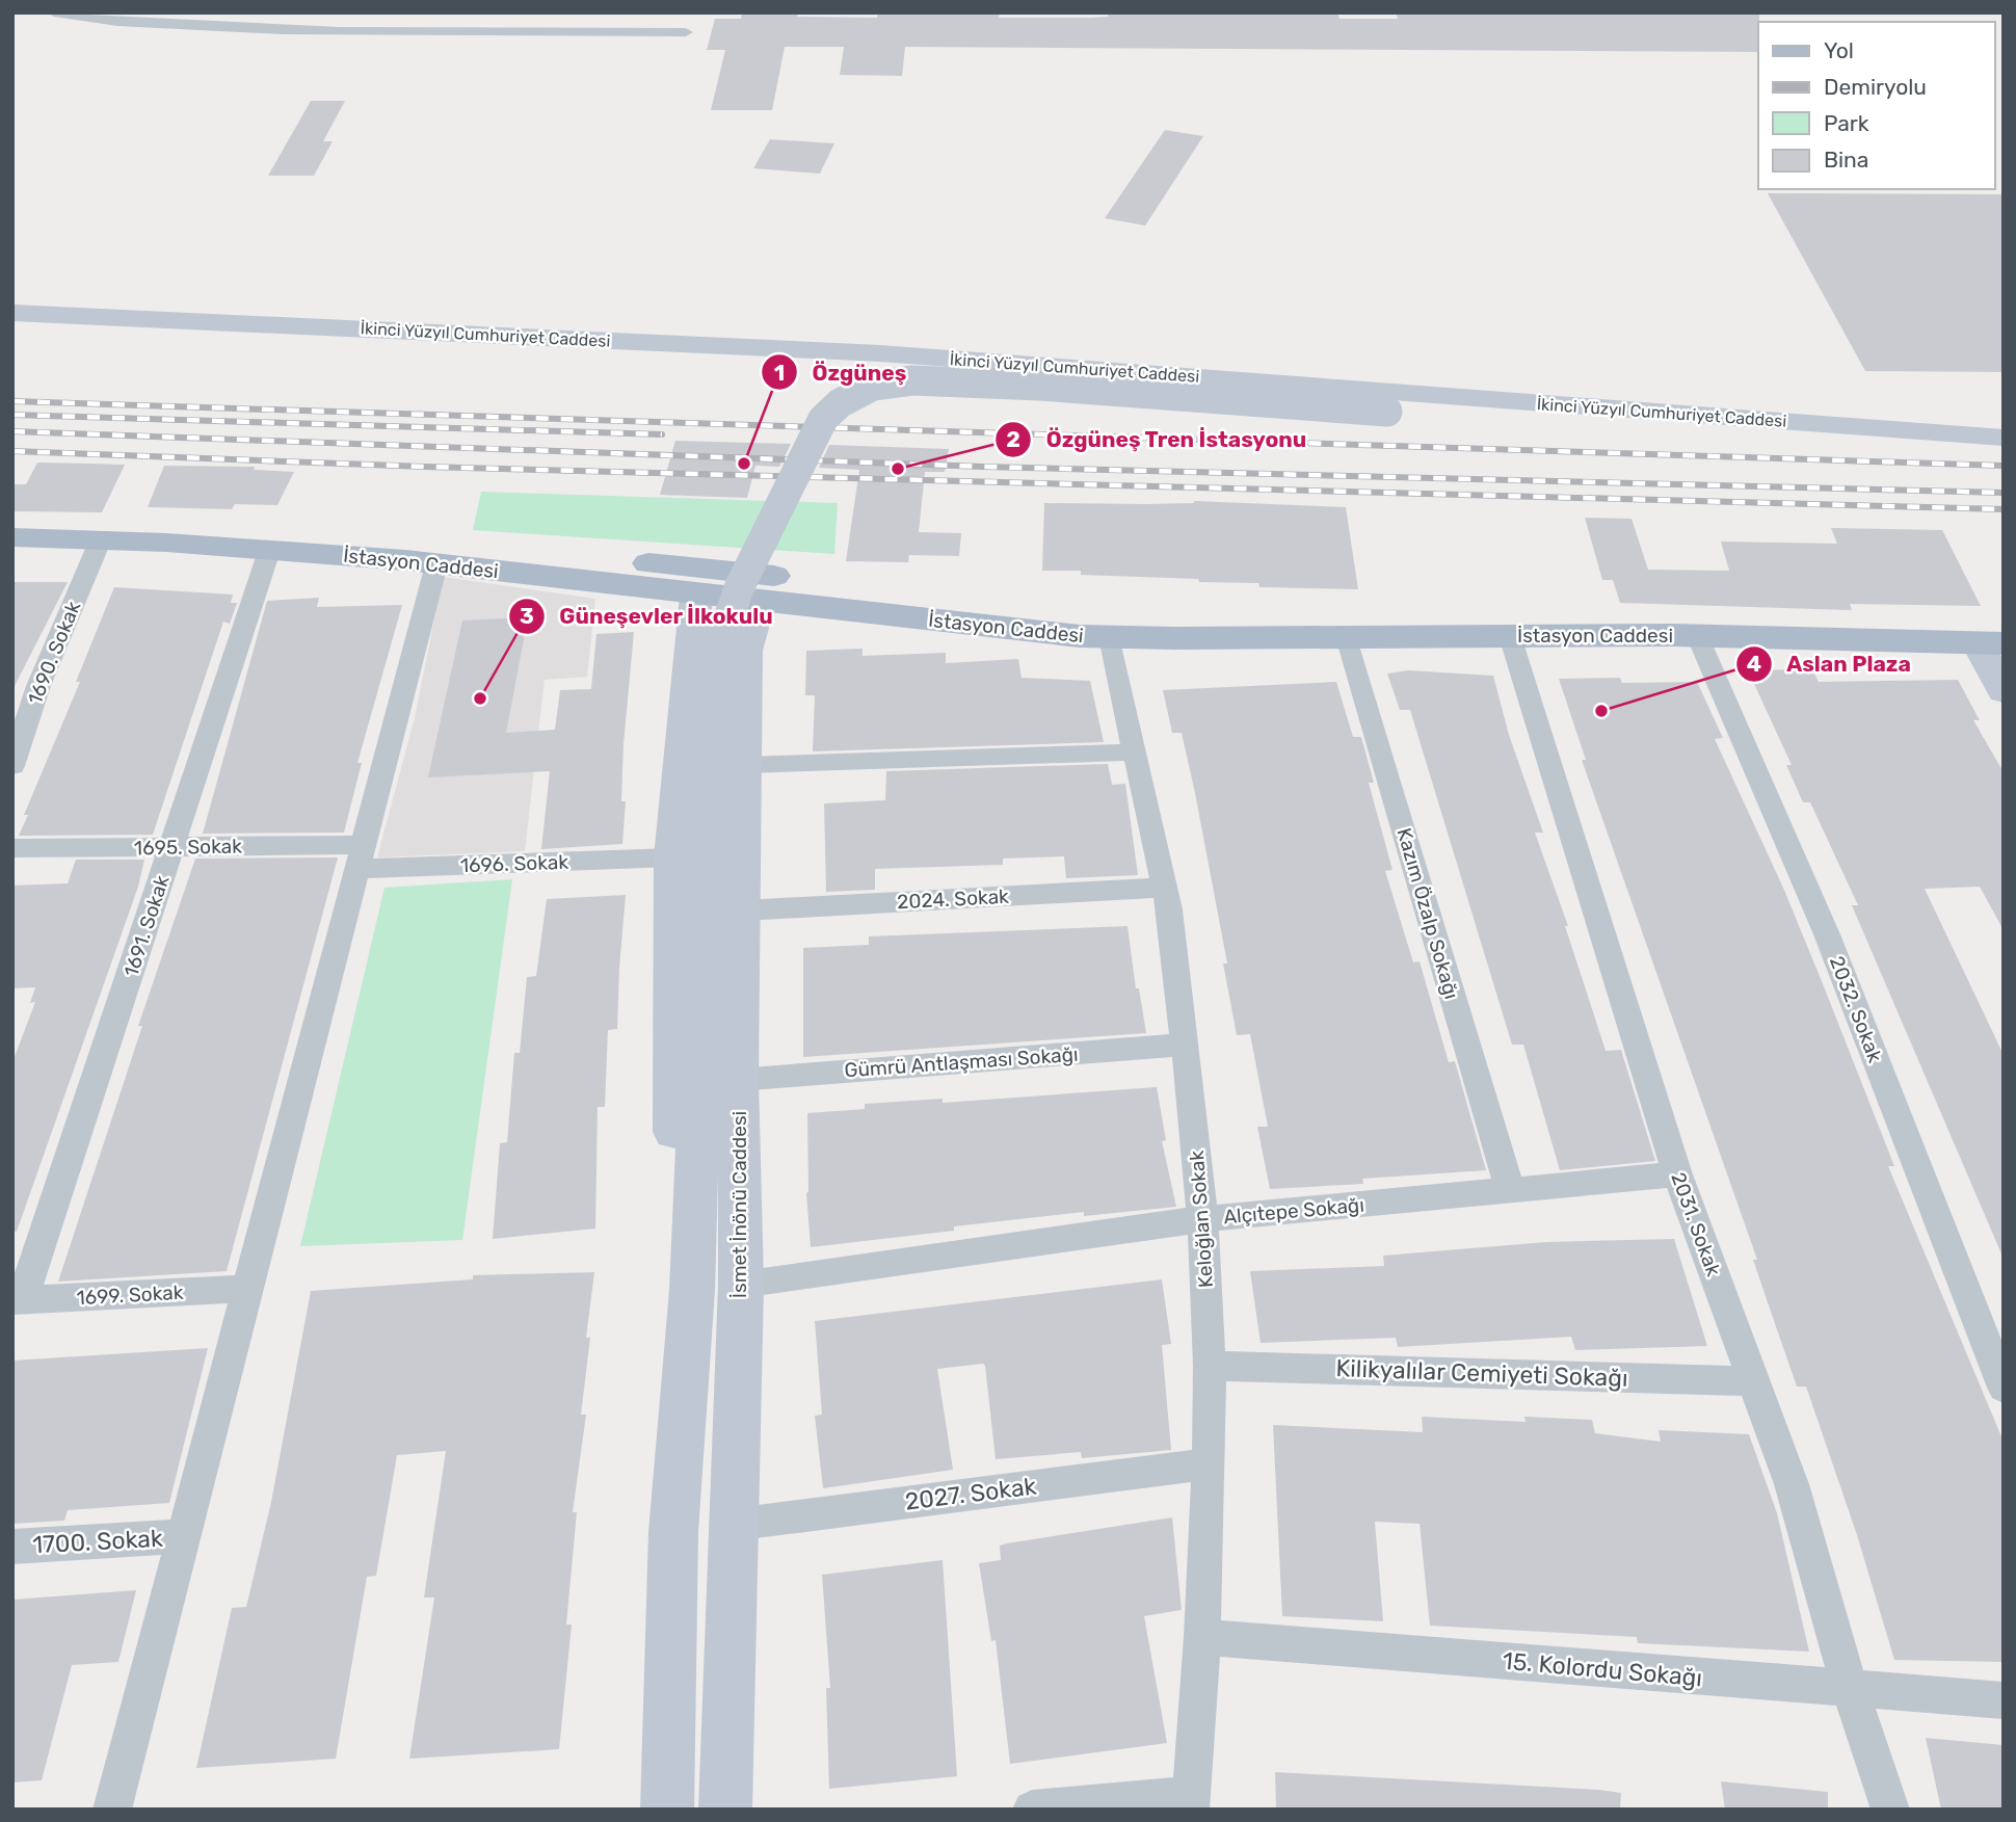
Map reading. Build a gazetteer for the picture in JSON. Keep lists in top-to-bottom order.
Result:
{
  "streets": {
    "main road": ["İkinci Yüzyıl Cumhuriyet Caddesi", "İstasyon Caddesi", "İsmet İnönü Caddesi"],
    "street": [
      "1690. Sokak",
      "1695. Sokak",
      "1696. Sokak",
      "2024. Sokak",
      "Kazım Özalp Sokağı",
      "1691. Sokak",
      "2032. Sokak",
      "Gümrü Antlaşması Sokağı",
      "Alçıtepe Sokağı",
      "Keloğlan Sokak",
      "2031. Sokak",
      "1699. Sokak",
      "Kilikyalılar Cemiyeti Sokağı",
      "2027. Sokak",
      "1700. Sokak",
      "15. Kolordu Sokağı"
    ]
  },
  "crossings": [
    ["İstasyon Caddesi", "1690. Sokak"],
    ["İstasyon Caddesi", "Kazım Özalp Sokağı"],
    ["İstasyon Caddesi", "1691. Sokak"],
    ["İstasyon Caddesi", "2032. Sokak"],
    ["İstasyon Caddesi", "İsmet İnönü Caddesi"],
    ["İstasyon Caddesi", "Keloğlan Sokak"],
    ["İstasyon Caddesi", "2031. Sokak"],
    ["1695. Sokak", "1696. Sokak"],
    ["1695. Sokak", "1691. Sokak"],
    ["1696. Sokak", "İsmet İnönü Caddesi"],
    ["2024. Sokak", "İsmet İnönü Caddesi"],
    ["2024. Sokak", "Keloğlan Sokak"],
    ["Kazım Özalp Sokağı", "Alçıtepe Sokağı"],
    ["1691. Sokak", "1699. Sokak"],
    ["Gümrü Antlaşması Sokağı", "İsmet İnönü Caddesi"],
    ["Gümrü Antlaşması Sokağı", "Keloğlan Sokak"],
    ["İsmet İnönü Caddesi", "Alçıtepe Sokağı"],
    ["İsmet İnönü Caddesi", "2027. Sokak"],
    ["Alçıtepe Sokağı", "Keloğlan Sokak"],
    ["Alçıtepe Sokağı", "2031. Sokak"],
    ["Keloğlan Sokak", "Kilikyalılar Cemiyeti Sokağı"],
    ["Keloğlan Sokak", "2027. Sokak"],
    ["Keloğlan Sokak", "15. Kolordu Sokağı"],
    ["2031. Sokak", "Kilikyalılar Cemiyeti Sokağı"],
    ["2031. Sokak", "15. Kolordu Sokağı"]
  ],
  "places": [
    "Özgüneş",
    "Özgüneş Tren İstasyonu",
    "Güneşevler İlkokulu",
    "Aslan Plaza"
  ],
  "legend": [
    "Yol",
    "Demiryolu",
    "Park",
    "Bina"
  ]
}
